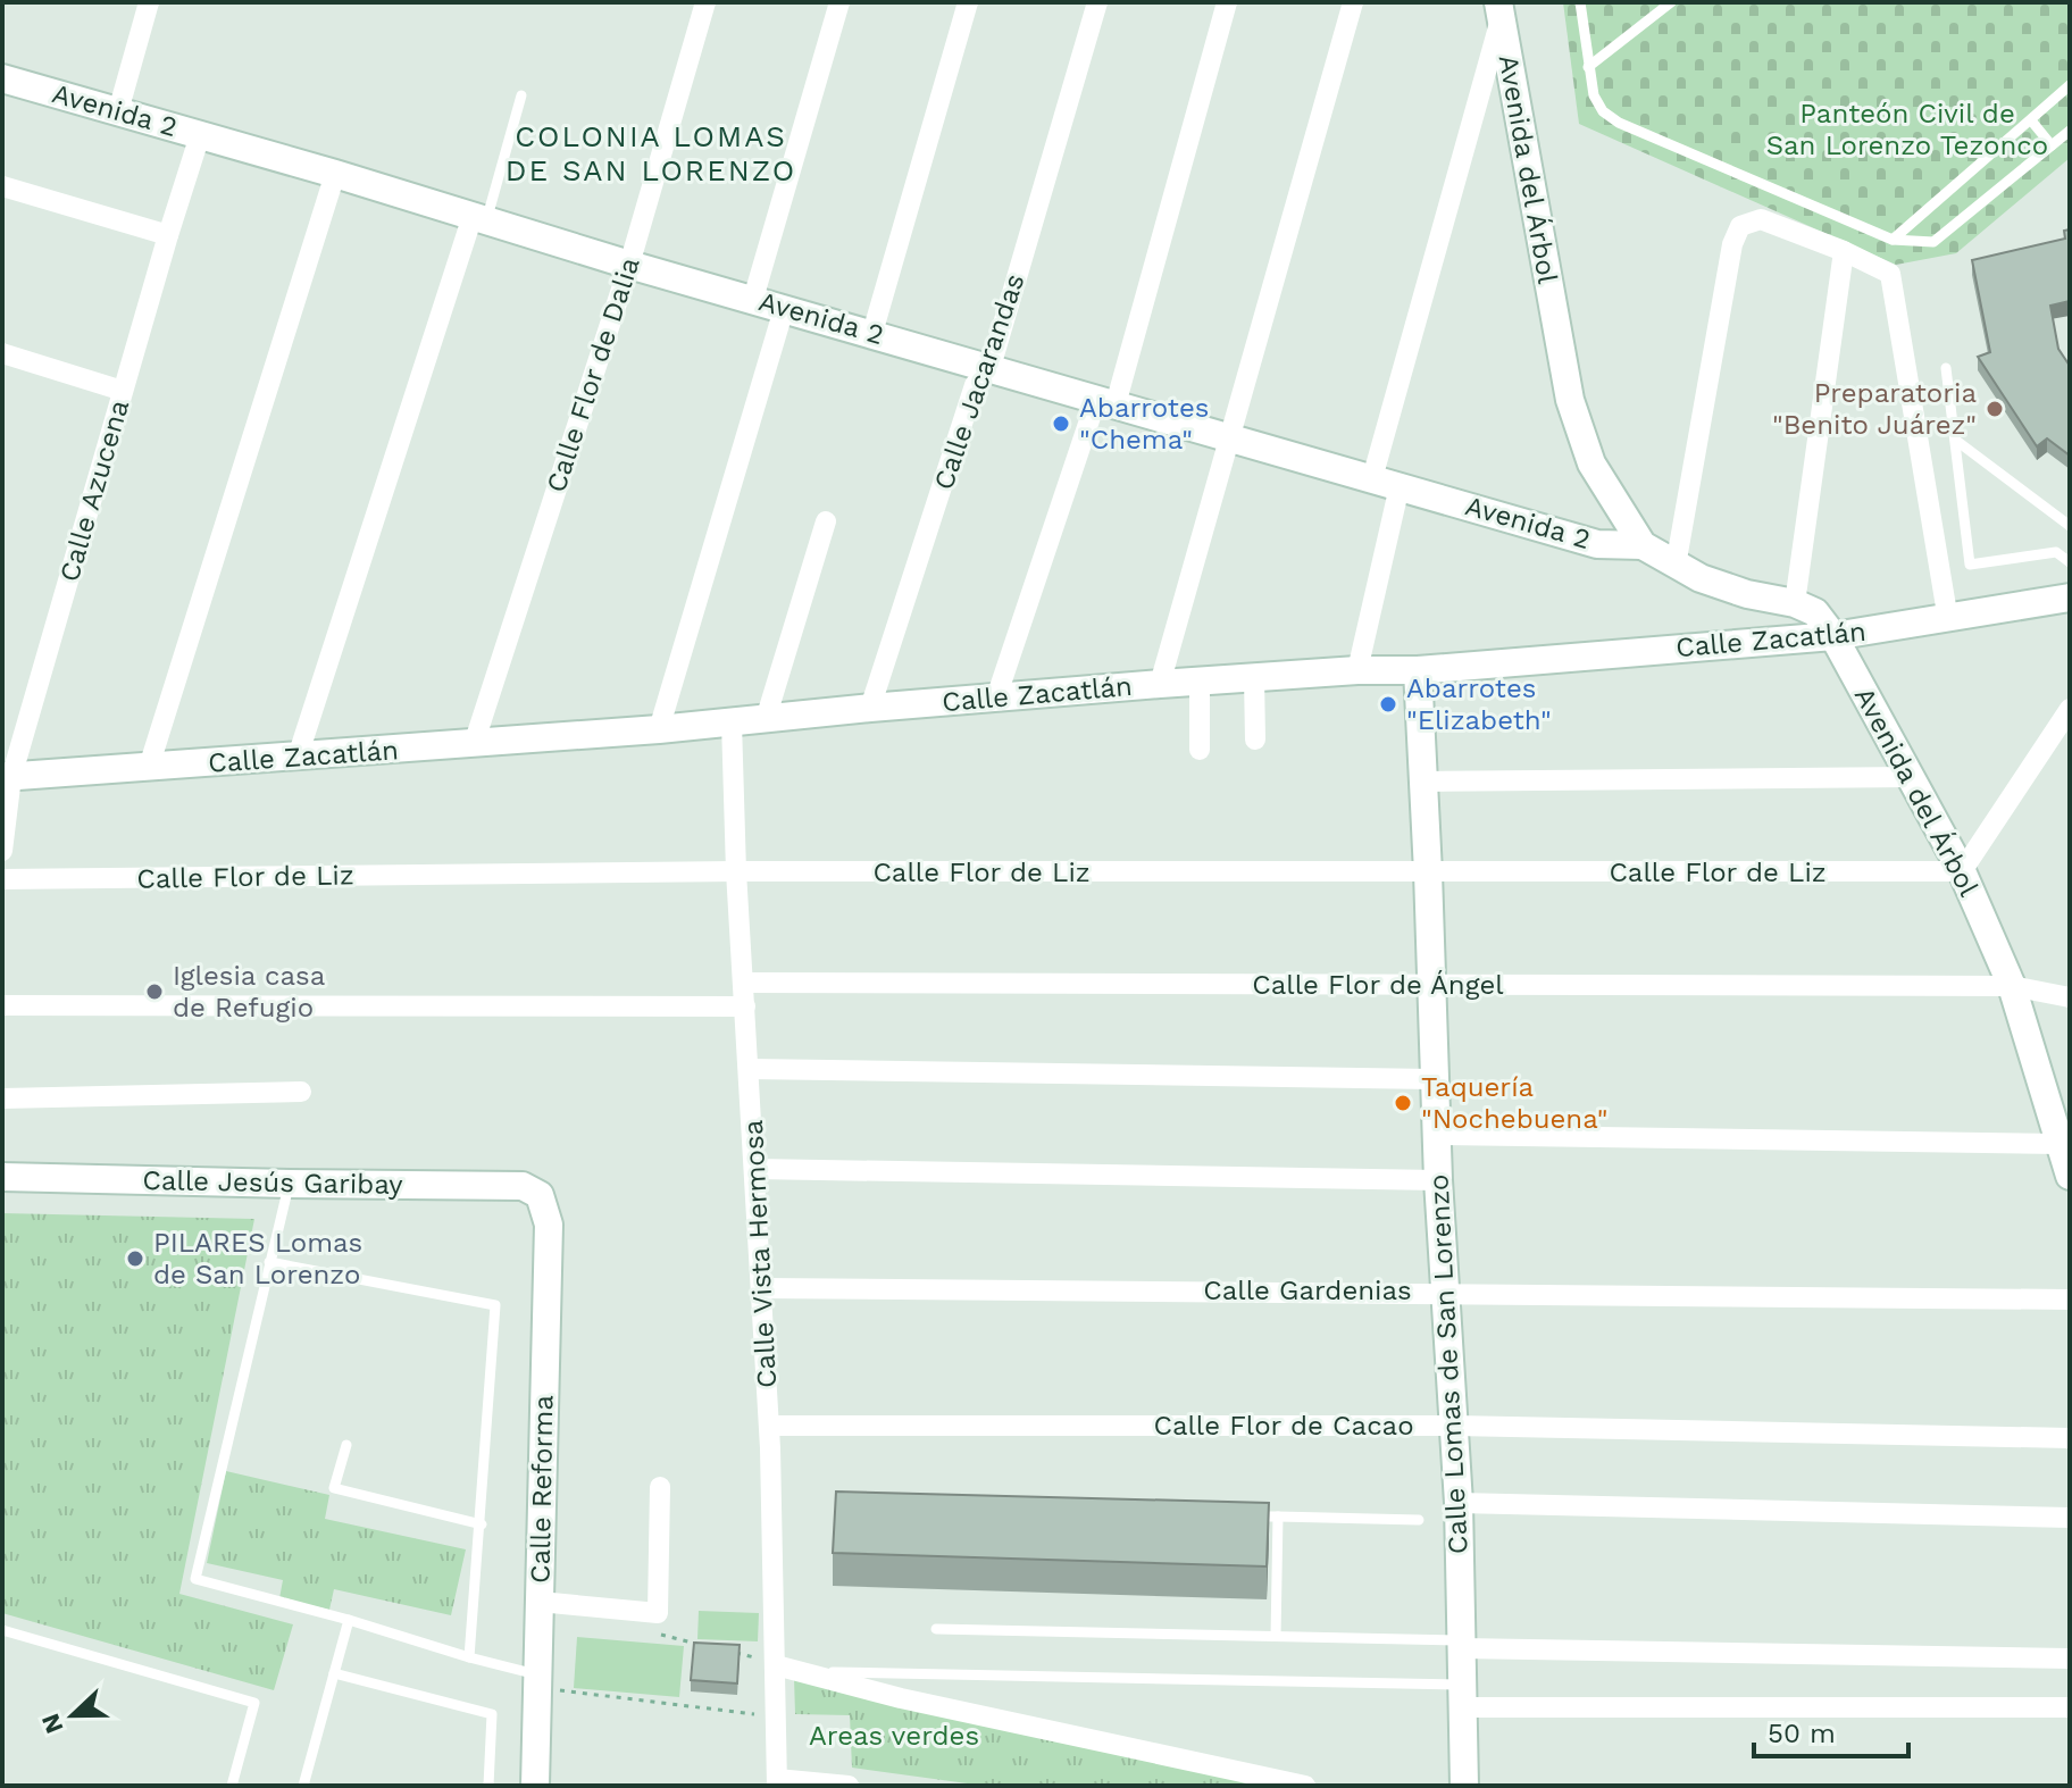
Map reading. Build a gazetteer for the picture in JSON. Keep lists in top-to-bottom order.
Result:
{
  "streets": {
    "street": [
      "Avenida 2",
      "Avenida del Árbol",
      "Calle Flor de Dalia",
      "Calle Jacarandas",
      "Calle Azucena",
      "Calle Zacatlán",
      "Calle Flor de Liz",
      "Calle Flor de Ángel",
      "Calle Jesús Garibay",
      "Calle Vista Hermosa",
      "Calle Gardenias",
      "Calle Lomas de San Lorenzo",
      "Calle Flor de Cacao",
      "Calle Reforma"
    ]
  },
  "crossings": [
    ["Avenida 2", "Avenida del Árbol"],
    ["Avenida 2", "Calle Flor de Dalia"],
    ["Avenida 2", "Calle Jacarandas"],
    ["Avenida 2", "Calle Azucena"],
    ["Avenida del Árbol", "Calle Zacatlán"],
    ["Avenida del Árbol", "Calle Flor de Liz"],
    ["Avenida del Árbol", "Calle Flor de Ángel"],
    ["Calle Flor de Dalia", "Calle Zacatlán"],
    ["Calle Jacarandas", "Calle Zacatlán"],
    ["Calle Azucena", "Calle Zacatlán"],
    ["Calle Zacatlán", "Calle Vista Hermosa"],
    ["Calle Zacatlán", "Calle Lomas de San Lorenzo"],
    ["Calle Flor de Liz", "Calle Vista Hermosa"],
    ["Calle Flor de Liz", "Calle Lomas de San Lorenzo"],
    ["Calle Flor de Ángel", "Calle Vista Hermosa"],
    ["Calle Flor de Ángel", "Calle Lomas de San Lorenzo"],
    ["Calle Jesús Garibay", "Calle Reforma"],
    ["Calle Vista Hermosa", "Calle Gardenias"],
    ["Calle Vista Hermosa", "Calle Flor de Cacao"],
    ["Calle Gardenias", "Calle Lomas de San Lorenzo"],
    ["Calle Lomas de San Lorenzo", "Calle Flor de Cacao"]
  ],
  "districts": ["COLONIA LOMAS DE SAN LORENZO"],
  "parks": ["Panteón Civil de San Lorenzo Tezonco", "Areas verdes"],
  "places": [
    "Preparatoria \"Benito Juárez\"",
    "Abarrotes \"Chema\"",
    "Abarrotes \"Elizabeth\"",
    "Iglesia casa de Refugio",
    "Taquería \"Nochebuena\"",
    "PILARES Lomas de San Lorenzo"
  ],
  "scale_bar": "50 m",
  "north": "left"
}
